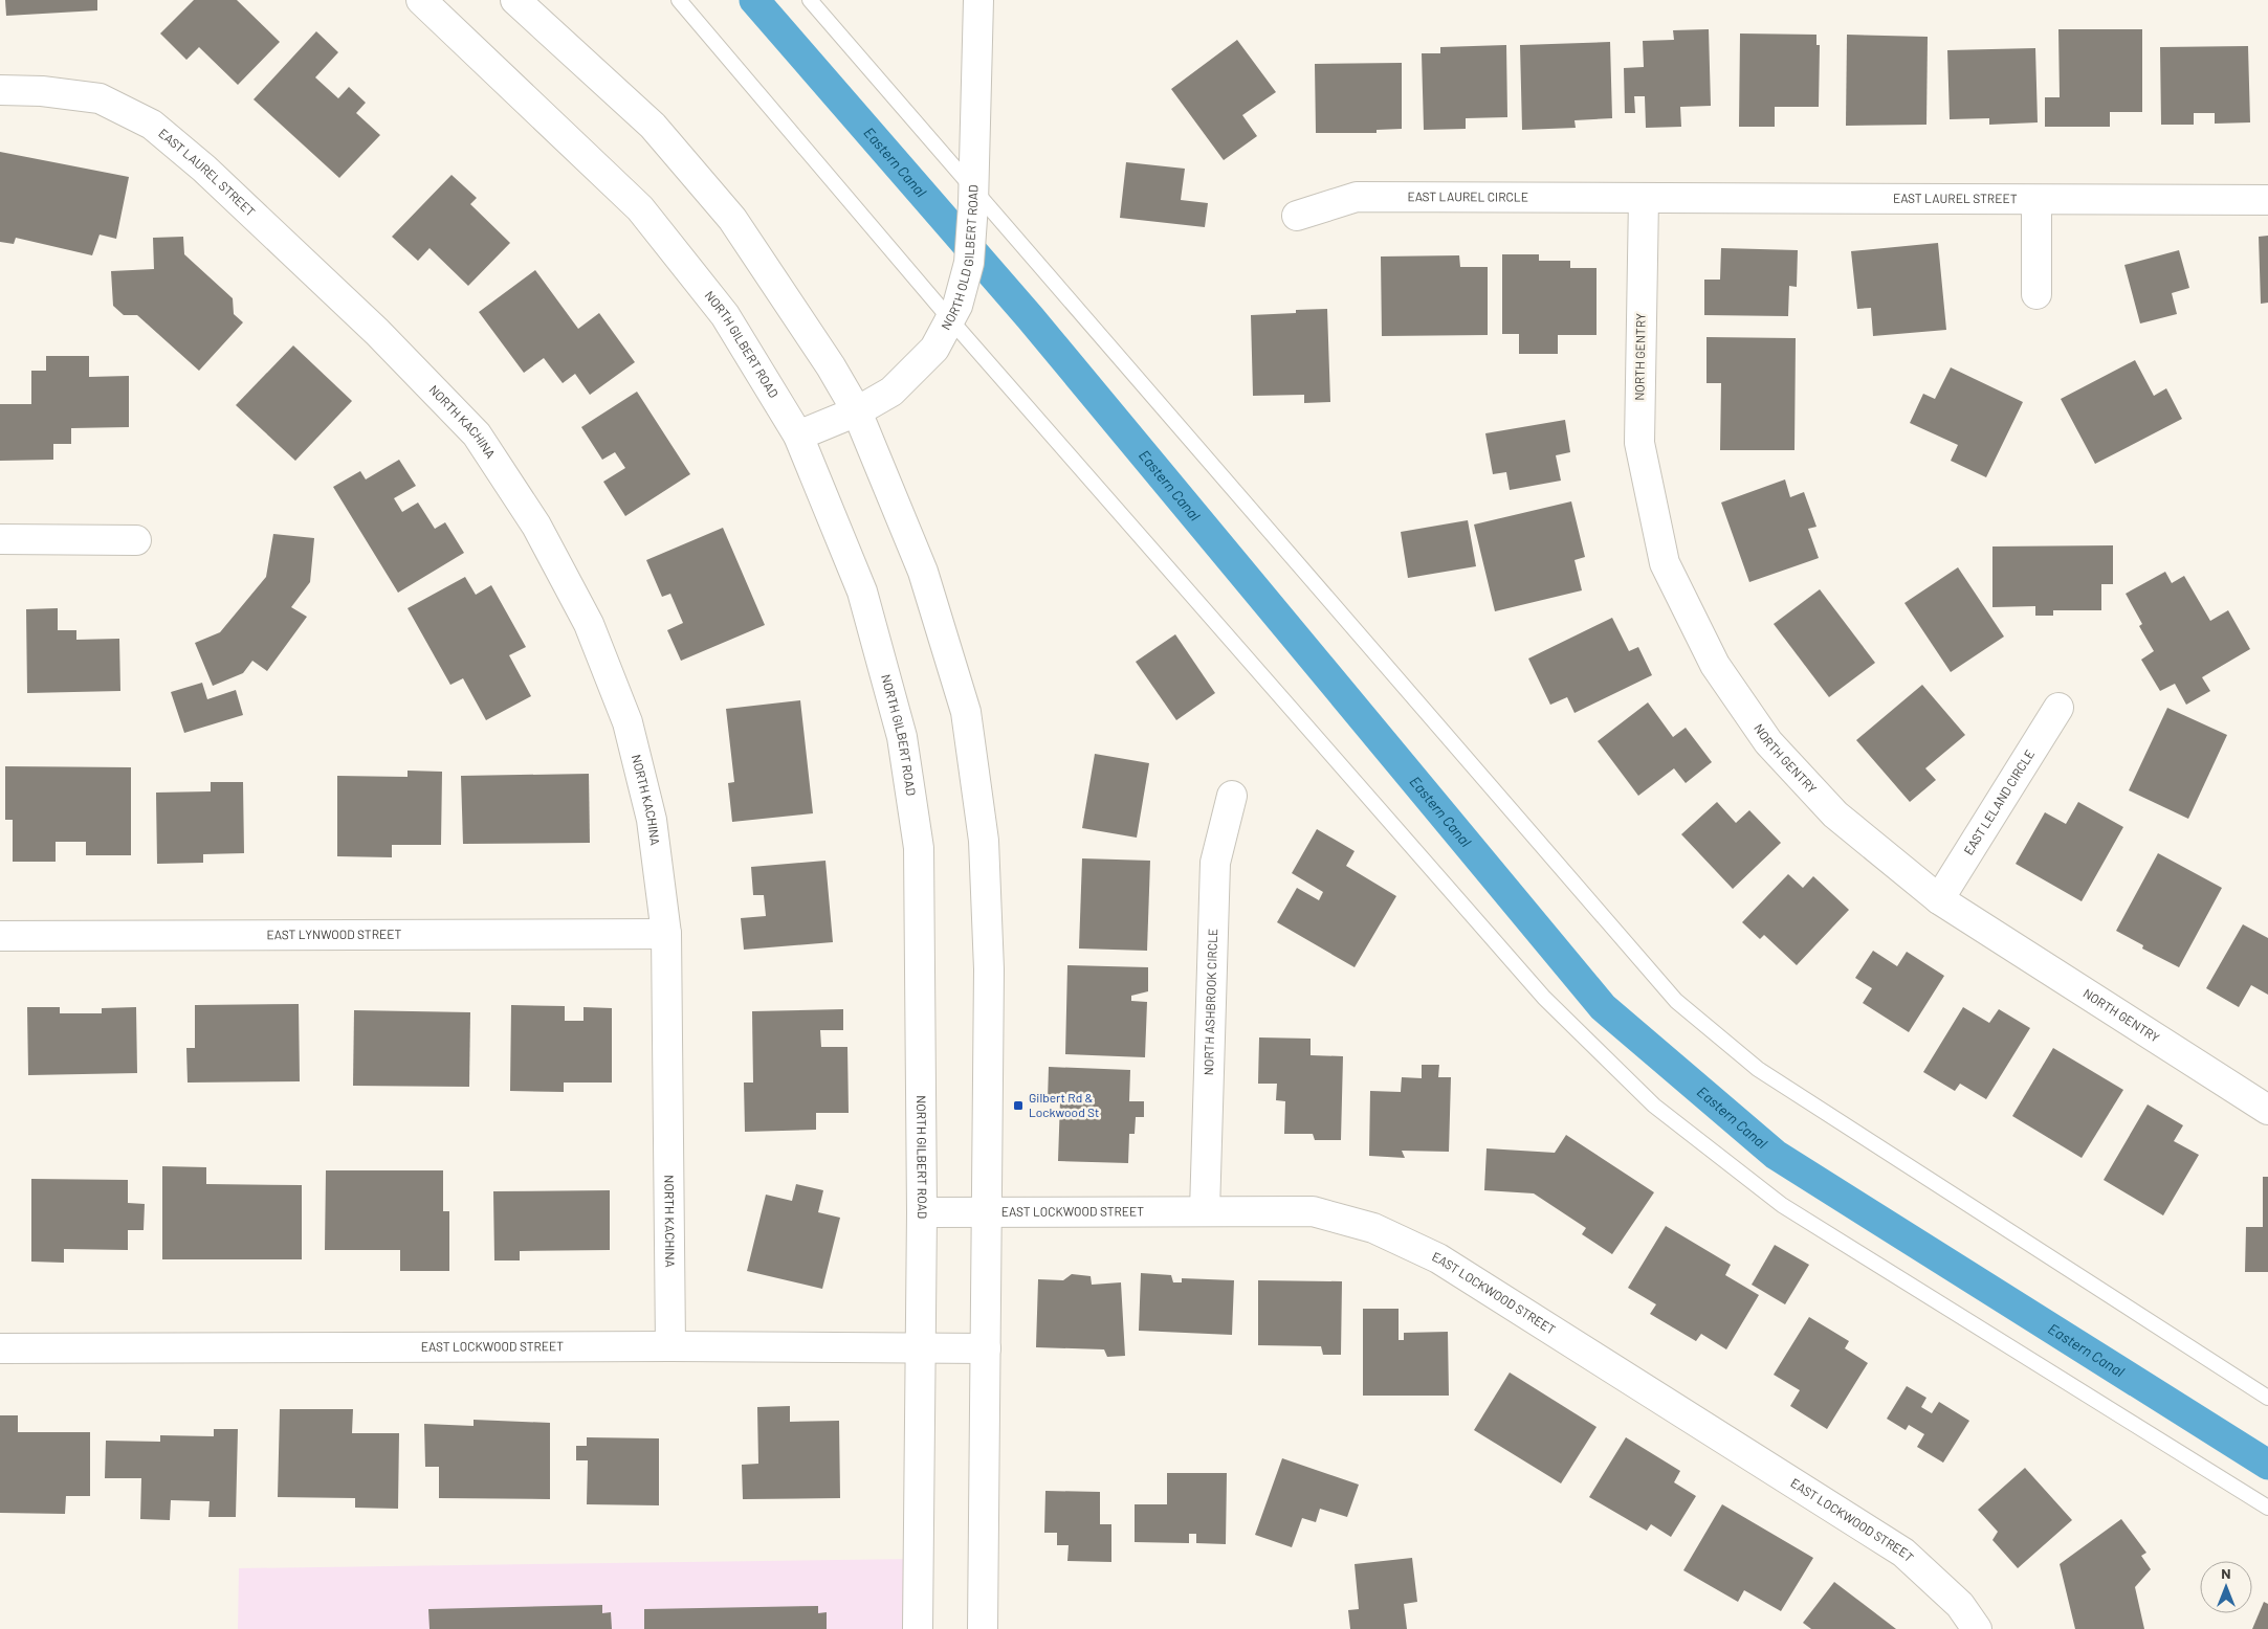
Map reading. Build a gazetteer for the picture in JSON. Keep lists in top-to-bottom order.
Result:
{
  "streets": {
    "street": [
      "EAST LAUREL STREET",
      "EAST LAUREL CIRCLE",
      "NORTH OLD GILBERT ROAD",
      "NORTH GILBERT ROAD",
      "NORTH GENTRY",
      "NORTH KACHINA",
      "EAST LELAND CIRCLE",
      "EAST LYNWOOD STREET",
      "NORTH ASHBROOK CIRCLE",
      "EAST LOCKWOOD STREET"
    ]
  },
  "crossings": [
    ["EAST LAUREL STREET", "EAST LAUREL CIRCLE"],
    ["EAST LAUREL STREET", "NORTH GENTRY"],
    ["EAST LAUREL STREET", "NORTH KACHINA"],
    ["EAST LAUREL CIRCLE", "NORTH GENTRY"],
    ["NORTH OLD GILBERT ROAD", "NORTH GILBERT ROAD"],
    ["NORTH GILBERT ROAD", "EAST LOCKWOOD STREET"],
    ["NORTH GENTRY", "EAST LELAND CIRCLE"],
    ["NORTH KACHINA", "EAST LYNWOOD STREET"],
    ["NORTH KACHINA", "EAST LOCKWOOD STREET"],
    ["NORTH ASHBROOK CIRCLE", "EAST LOCKWOOD STREET"]
  ],
  "water": ["Eastern Canal"],
  "places": {
    "transit": ["Gilbert Rd & Lockwood St"]
  },
  "north": "top"
}
